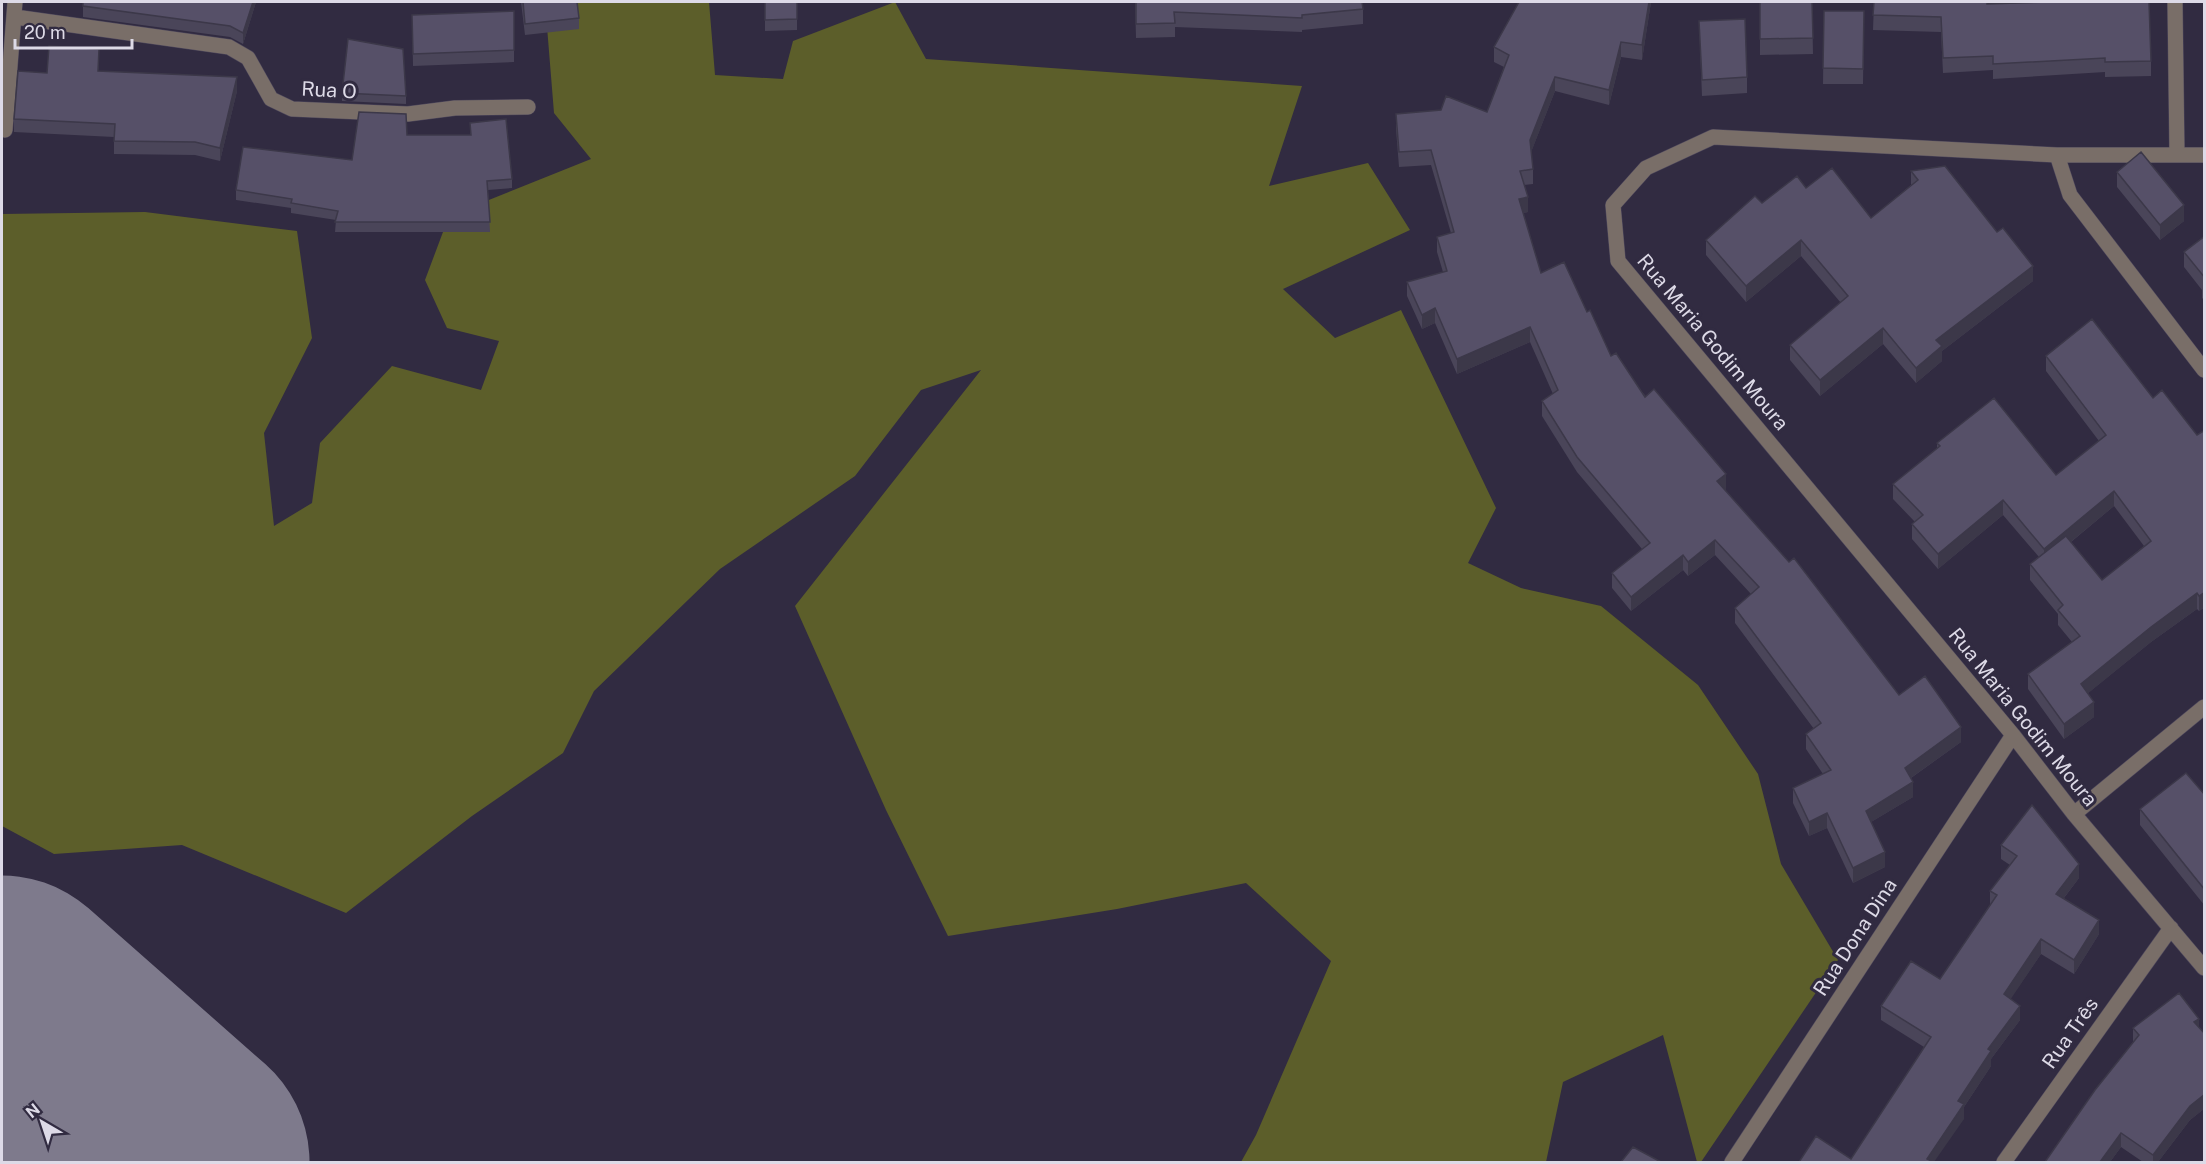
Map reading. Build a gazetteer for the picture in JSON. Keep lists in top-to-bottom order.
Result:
{
  "streets": {
    "street": [
      "Rua O",
      "Rua Maria Godim Moura",
      "Rua Dona Dina",
      "Rua Três"
    ]
  },
  "crossings": [
    ["Rua Maria Godim Moura", "Rua Dona Dina"],
    ["Rua Maria Godim Moura", "Rua Três"]
  ],
  "scale_bar": "20 m",
  "north": "top left"
}
